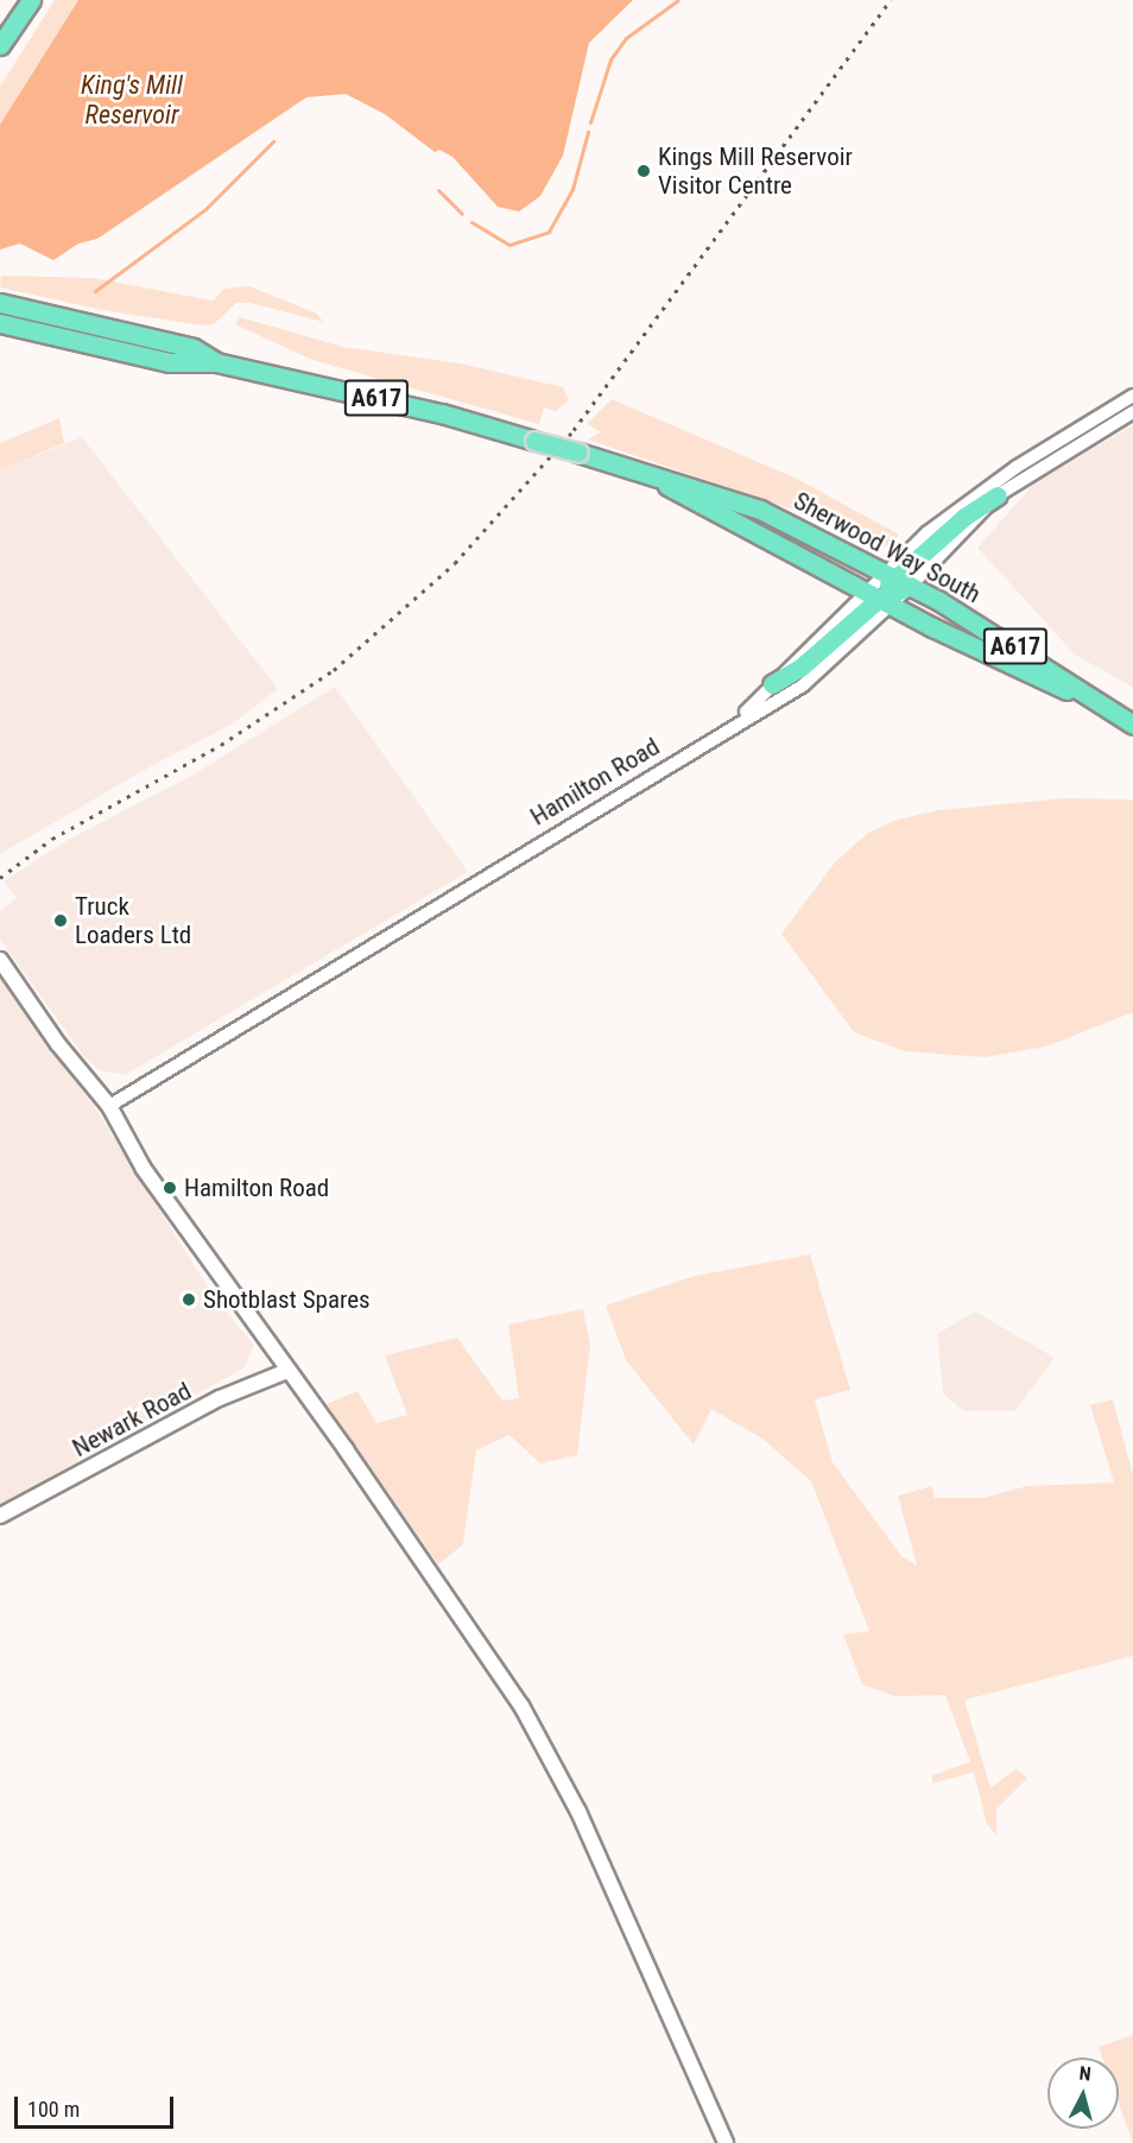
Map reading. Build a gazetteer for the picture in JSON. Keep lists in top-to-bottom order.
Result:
{
  "streets": {
    "highway": ["A617", "Sherwood Way South"],
    "main road": ["Newark Road"],
    "street": ["Hamilton Road"]
  },
  "crossings": [
    ["Sherwood Way South", "Hamilton Road"]
  ],
  "water": ["King's Mill Reservoir"],
  "places": [
    "Kings Mill Reservoir Visitor Centre",
    "Truck Loaders Ltd",
    "Hamilton Road",
    "Shotblast Spares"
  ],
  "scale_bar": "100 m",
  "north": "top"
}
